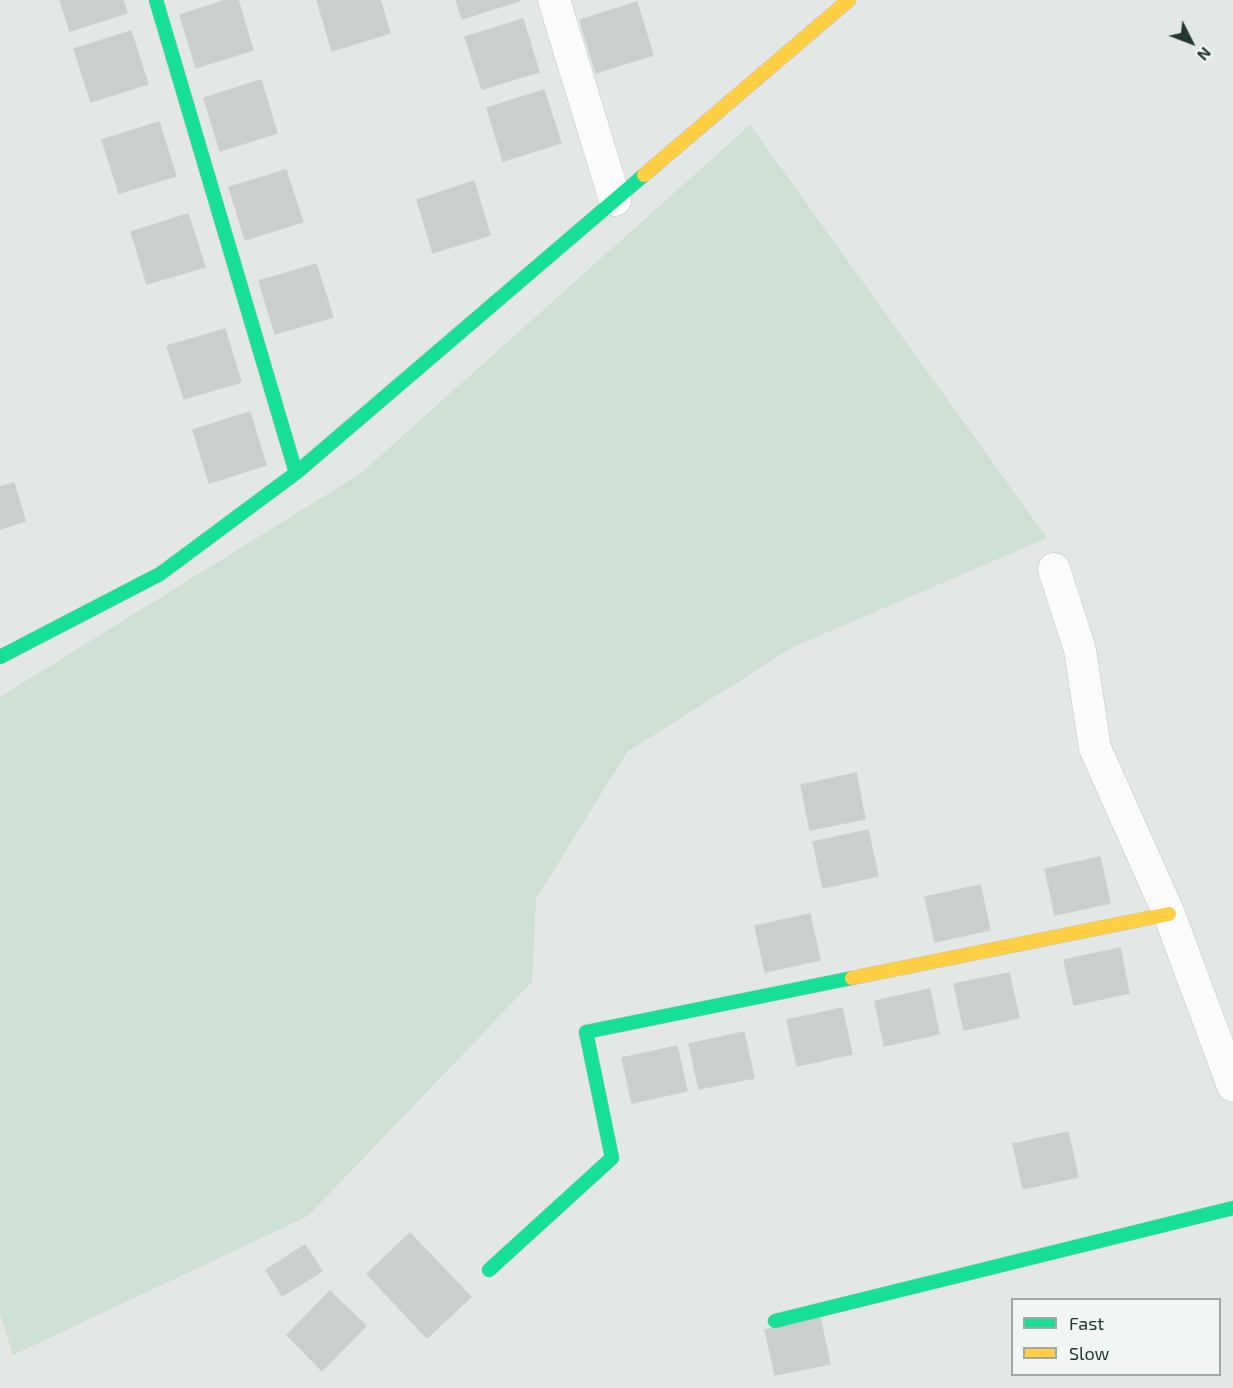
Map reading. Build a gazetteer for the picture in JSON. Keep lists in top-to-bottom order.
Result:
{
  "legend": ["Fast", "Slow"],
  "north": "bottom right"
}
